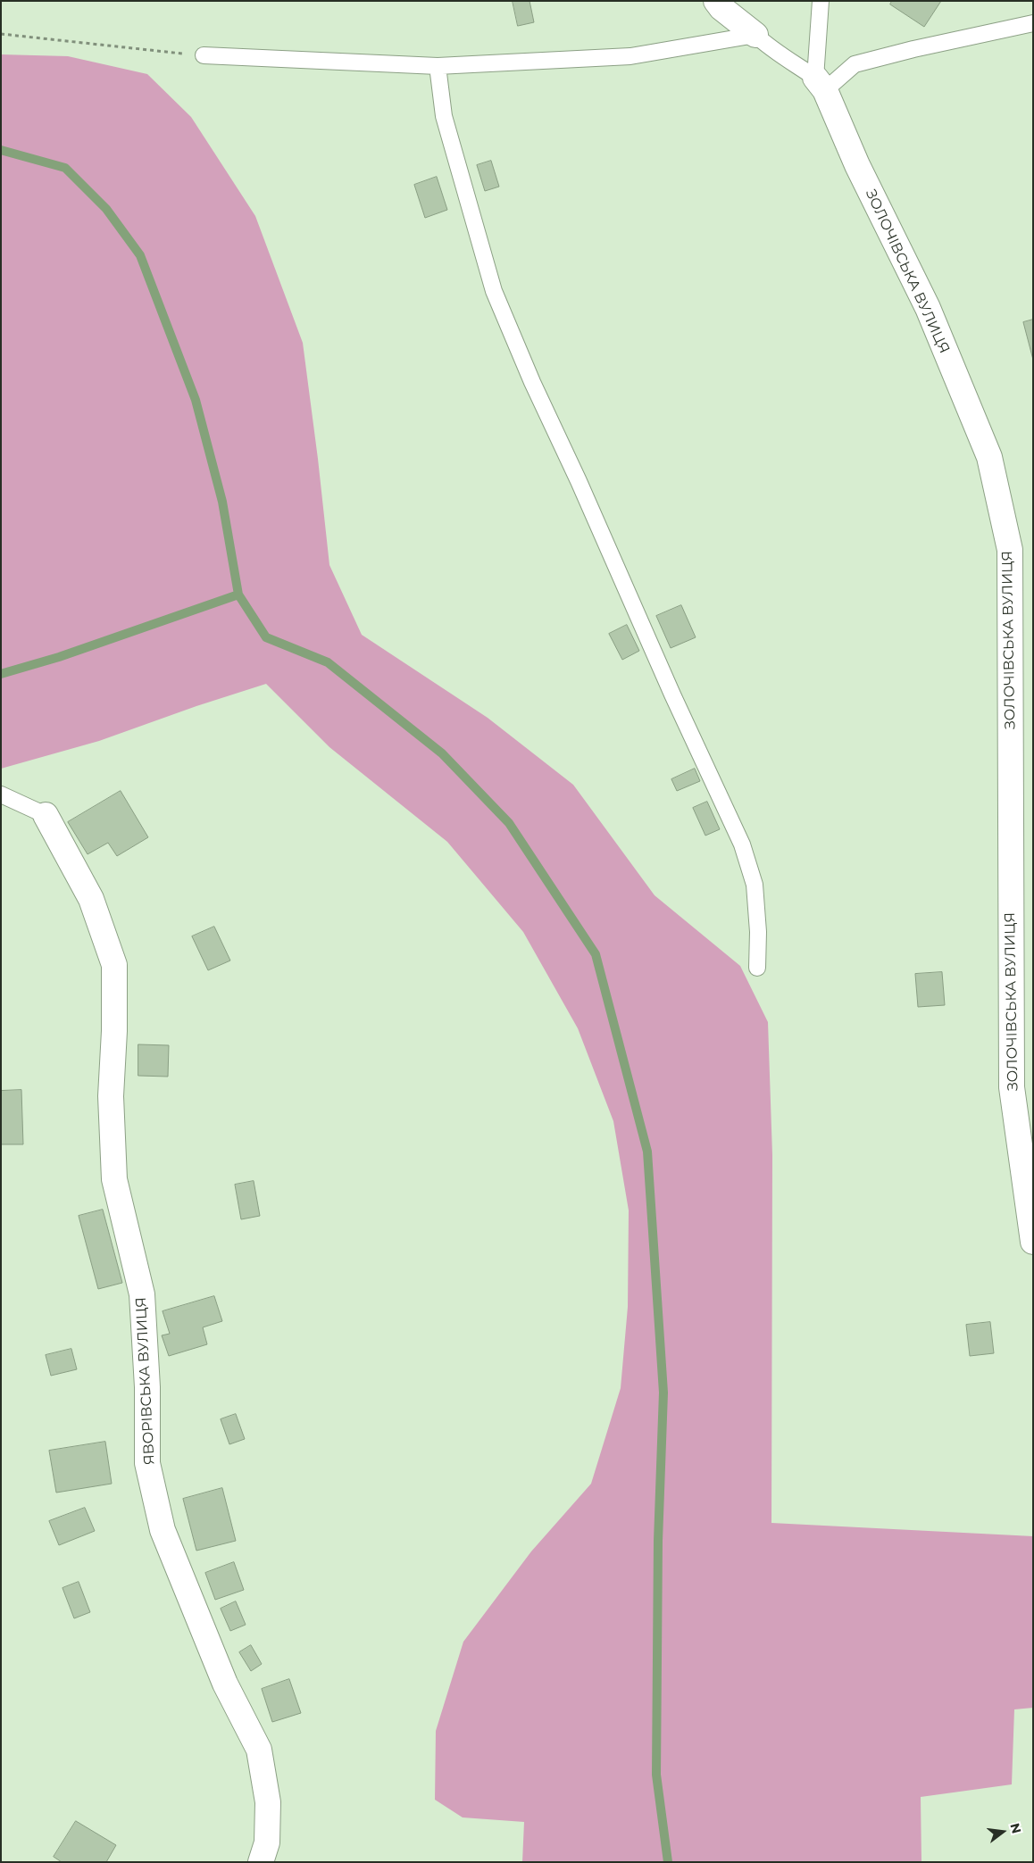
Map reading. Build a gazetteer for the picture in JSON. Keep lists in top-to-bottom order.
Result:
{
  "streets": {
    "street": ["ЗОЛОЧІВСЬКА ВУЛИЦЯ", "ЯВОРІВСЬКА ВУЛИЦЯ"]
  },
  "north": "right"
}
